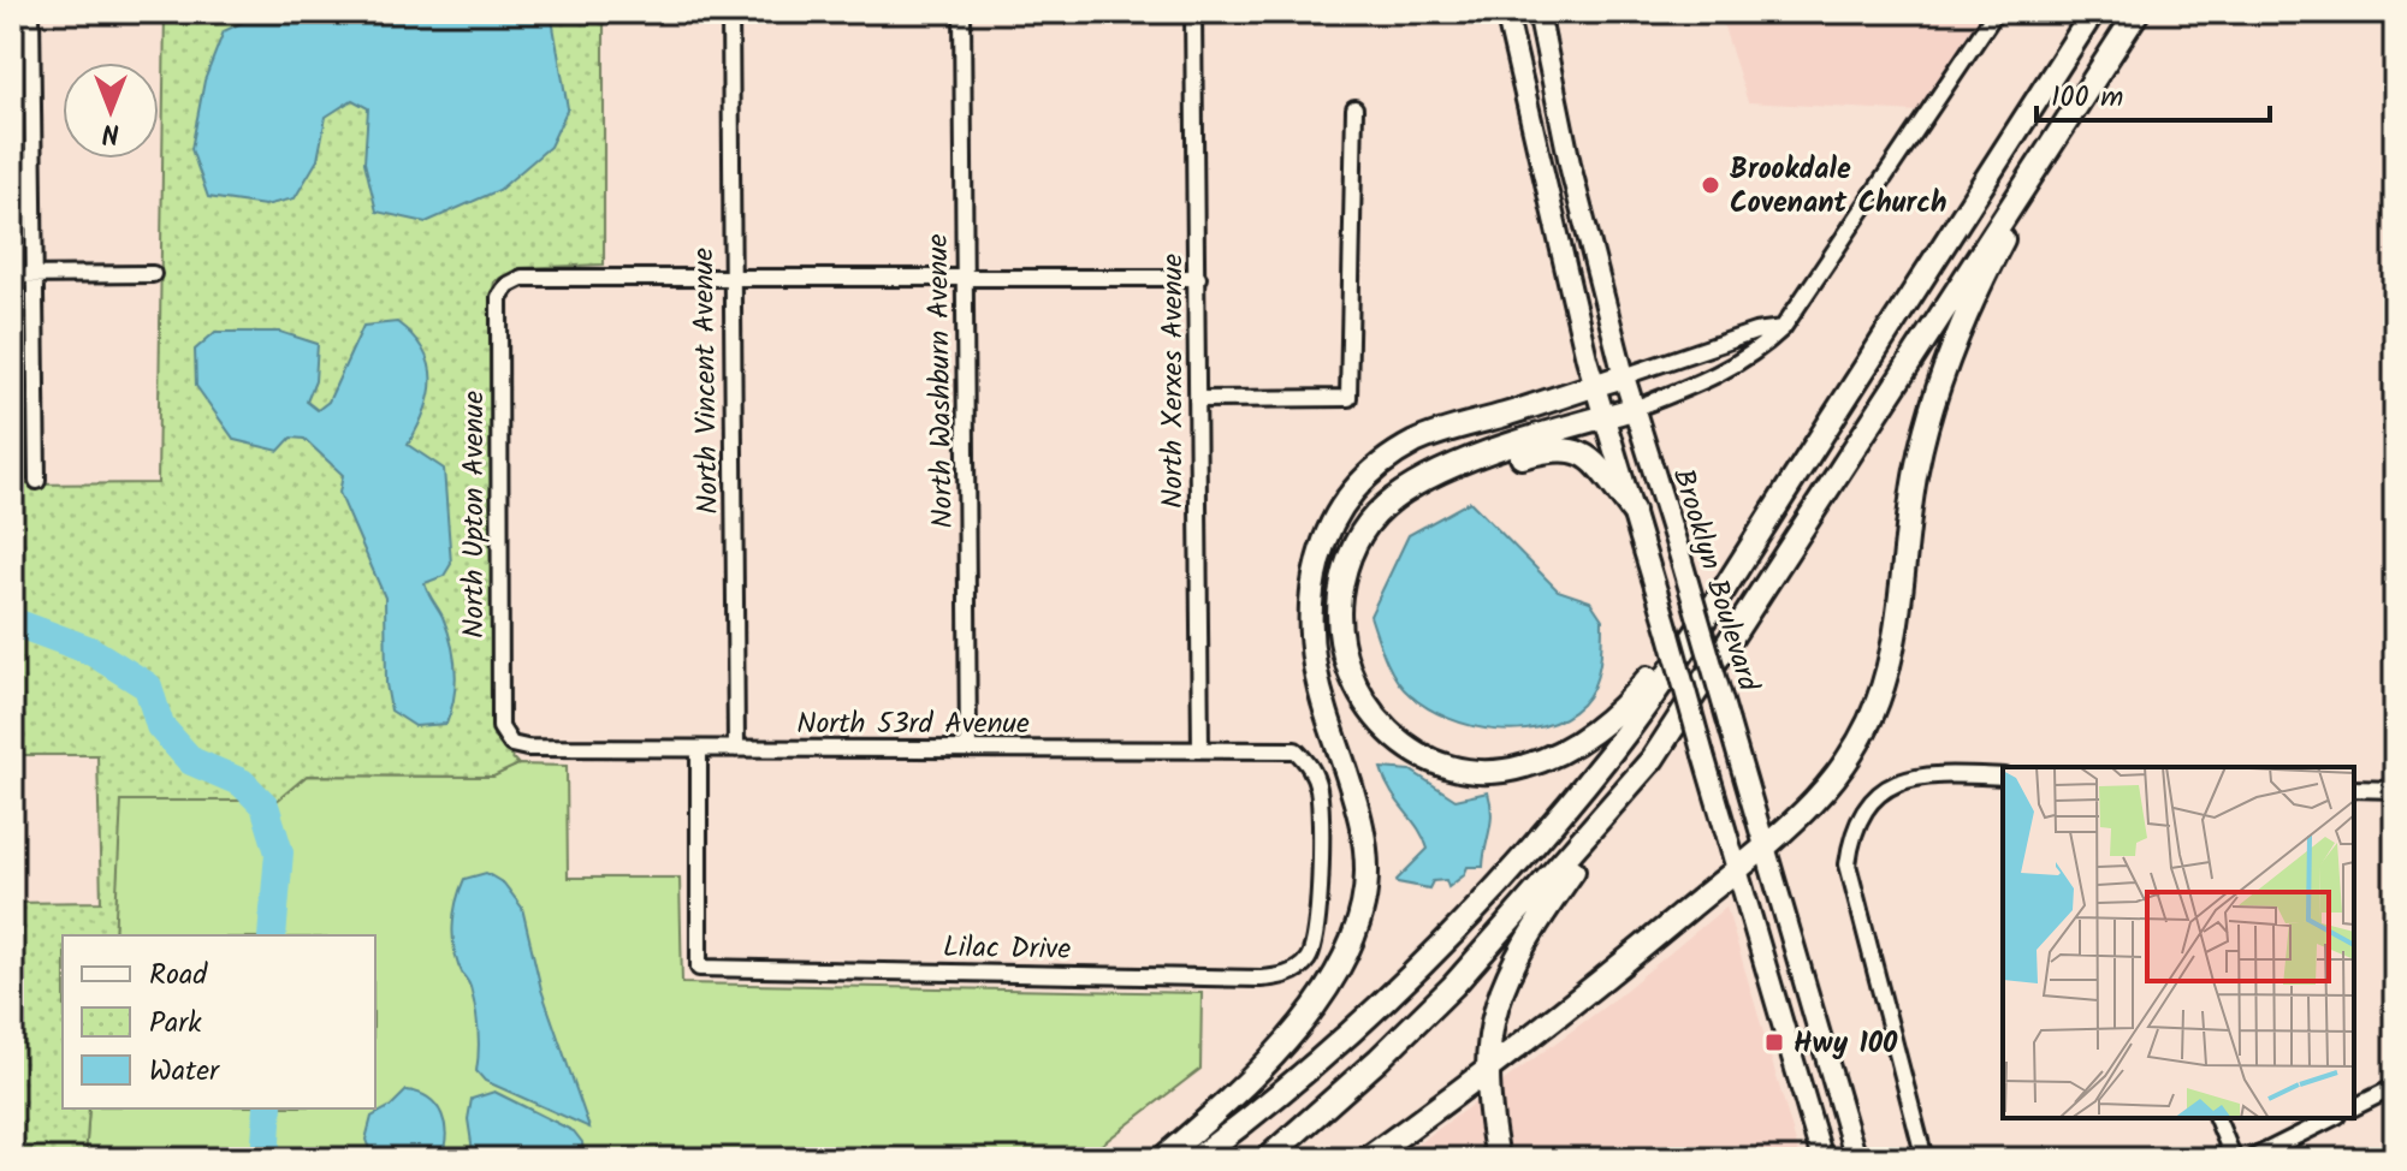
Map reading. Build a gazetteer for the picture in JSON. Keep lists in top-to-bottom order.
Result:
{
  "streets": {
    "main road": ["Brooklyn Boulevard"],
    "street": [
      "North Vincent Avenue",
      "North Washburn Avenue",
      "North Xerxes Avenue",
      "North Upton Avenue",
      "North 53rd Avenue",
      "Lilac Drive"
    ]
  },
  "crossings": [
    ["North Vincent Avenue", "North Upton Avenue"],
    ["North Vincent Avenue", "North 53rd Avenue"],
    ["North Washburn Avenue", "North 53rd Avenue"],
    ["North Xerxes Avenue", "North 53rd Avenue"],
    ["North Upton Avenue", "North 53rd Avenue"],
    ["North 53rd Avenue", "Lilac Drive"]
  ],
  "places": {
    "other": ["Brookdale Covenant Church"],
    "transit": ["Hwy 100"]
  },
  "legend": ["Road", "Park", "Water"],
  "scale_bar": "100 m",
  "north": "bottom"
}
